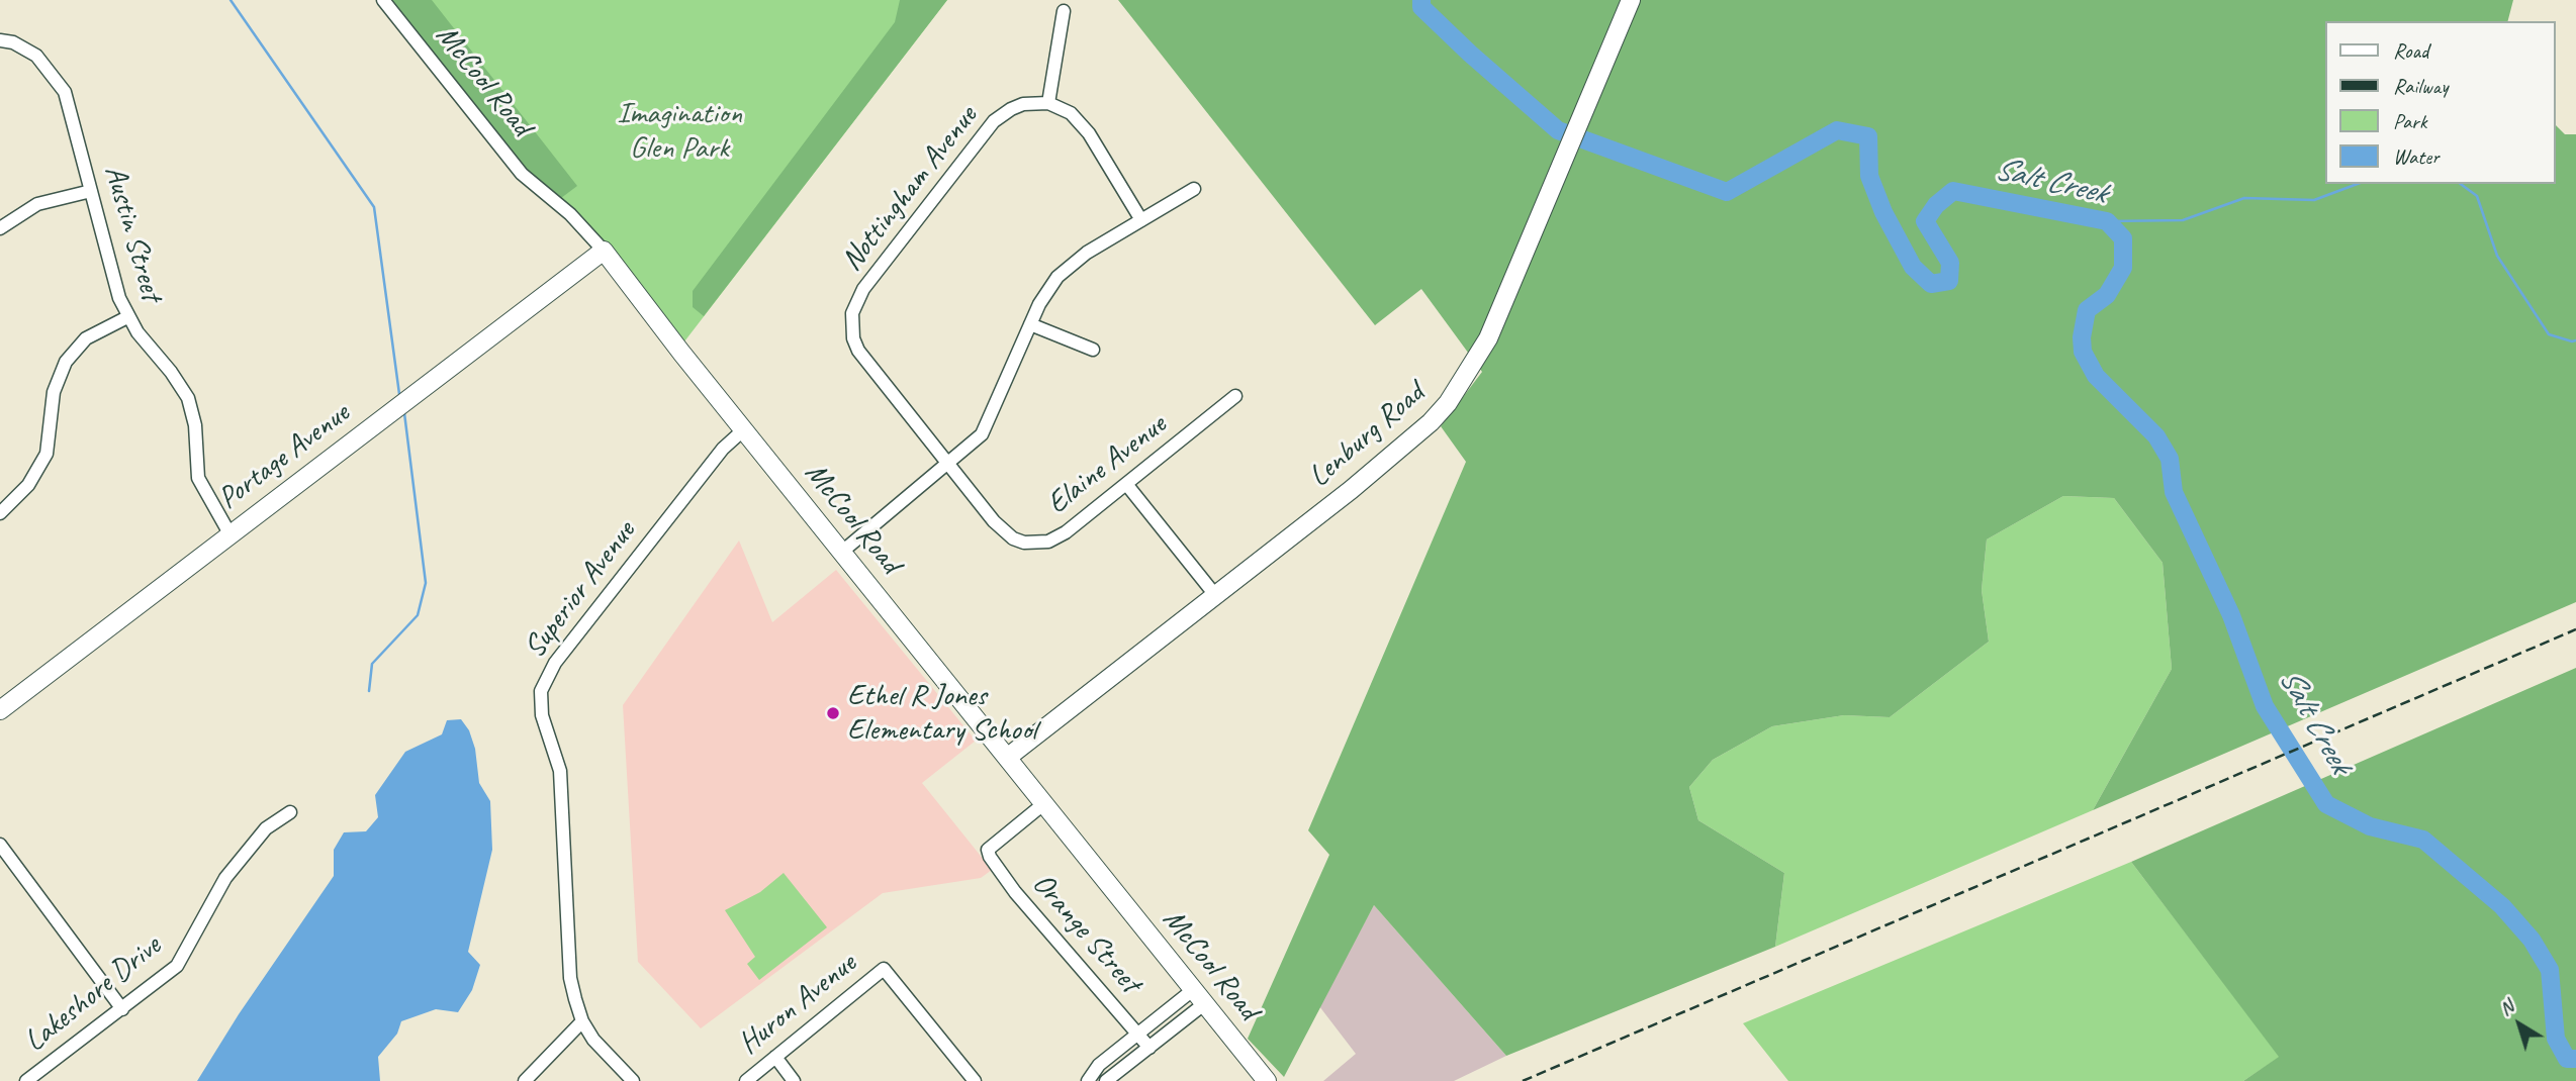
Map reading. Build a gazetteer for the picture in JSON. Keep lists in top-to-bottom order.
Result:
{
  "streets": {
    "street": [
      "McCool Road",
      "Nottingham Avenue",
      "Austin Street",
      "Lenburg Road",
      "Portage Avenue",
      "Elaine Avenue",
      "Superior Avenue",
      "Orange Street",
      "Lakeshore Drive",
      "Huron Avenue"
    ]
  },
  "crossings": [
    ["McCool Road", "Lenburg Road"],
    ["McCool Road", "Portage Avenue"],
    ["McCool Road", "Superior Avenue"],
    ["McCool Road", "Orange Street"],
    ["Nottingham Avenue", "Elaine Avenue"],
    ["Austin Street", "Portage Avenue"]
  ],
  "water": ["Salt Creek"],
  "parks": ["Imagination Glen Park"],
  "places": ["Ethel R Jones Elementary School"],
  "legend": [
    "Road",
    "Railway",
    "Park",
    "Water"
  ],
  "north": "top left"
}
